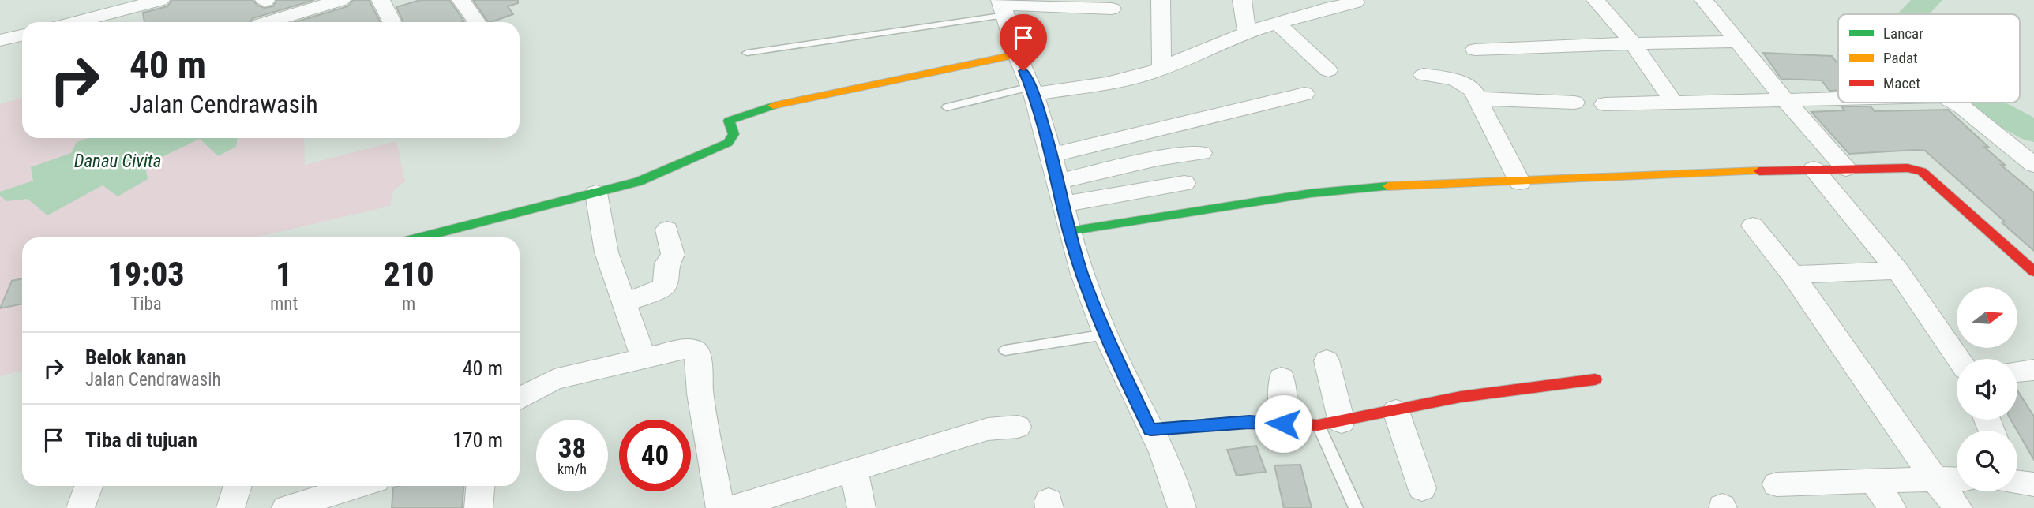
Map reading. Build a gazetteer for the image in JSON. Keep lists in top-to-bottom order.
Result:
{
  "water": ["Danau Civita"],
  "legend": ["Lancar", "Padat", "Macet"],
  "north": "right",
  "page": {
    "turn": ["40 m", "Jalan Cendrawasih"],
    "eta": [
      "19:03",
      "Tiba",
      "1",
      "mnt",
      "210",
      "m"
    ],
    "list": [
      {
        "name": "Belok kanan",
        "note": "Jalan Cendrawasih",
        "value": "40 m"
      },
      {
        "name": "Tiba di tujuan",
        "value": "170 m"
      }
    ],
    "speed": "38 km/h",
    "limit": "40"
  }
}
